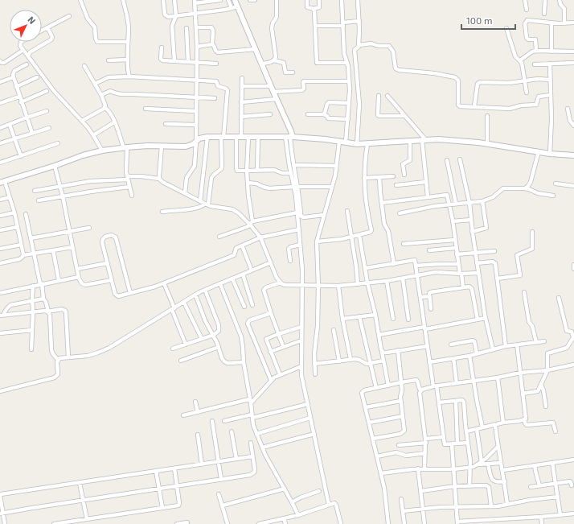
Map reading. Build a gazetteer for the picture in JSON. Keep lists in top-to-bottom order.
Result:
{
  "scale_bar": "100 m",
  "north": "top right"
}
